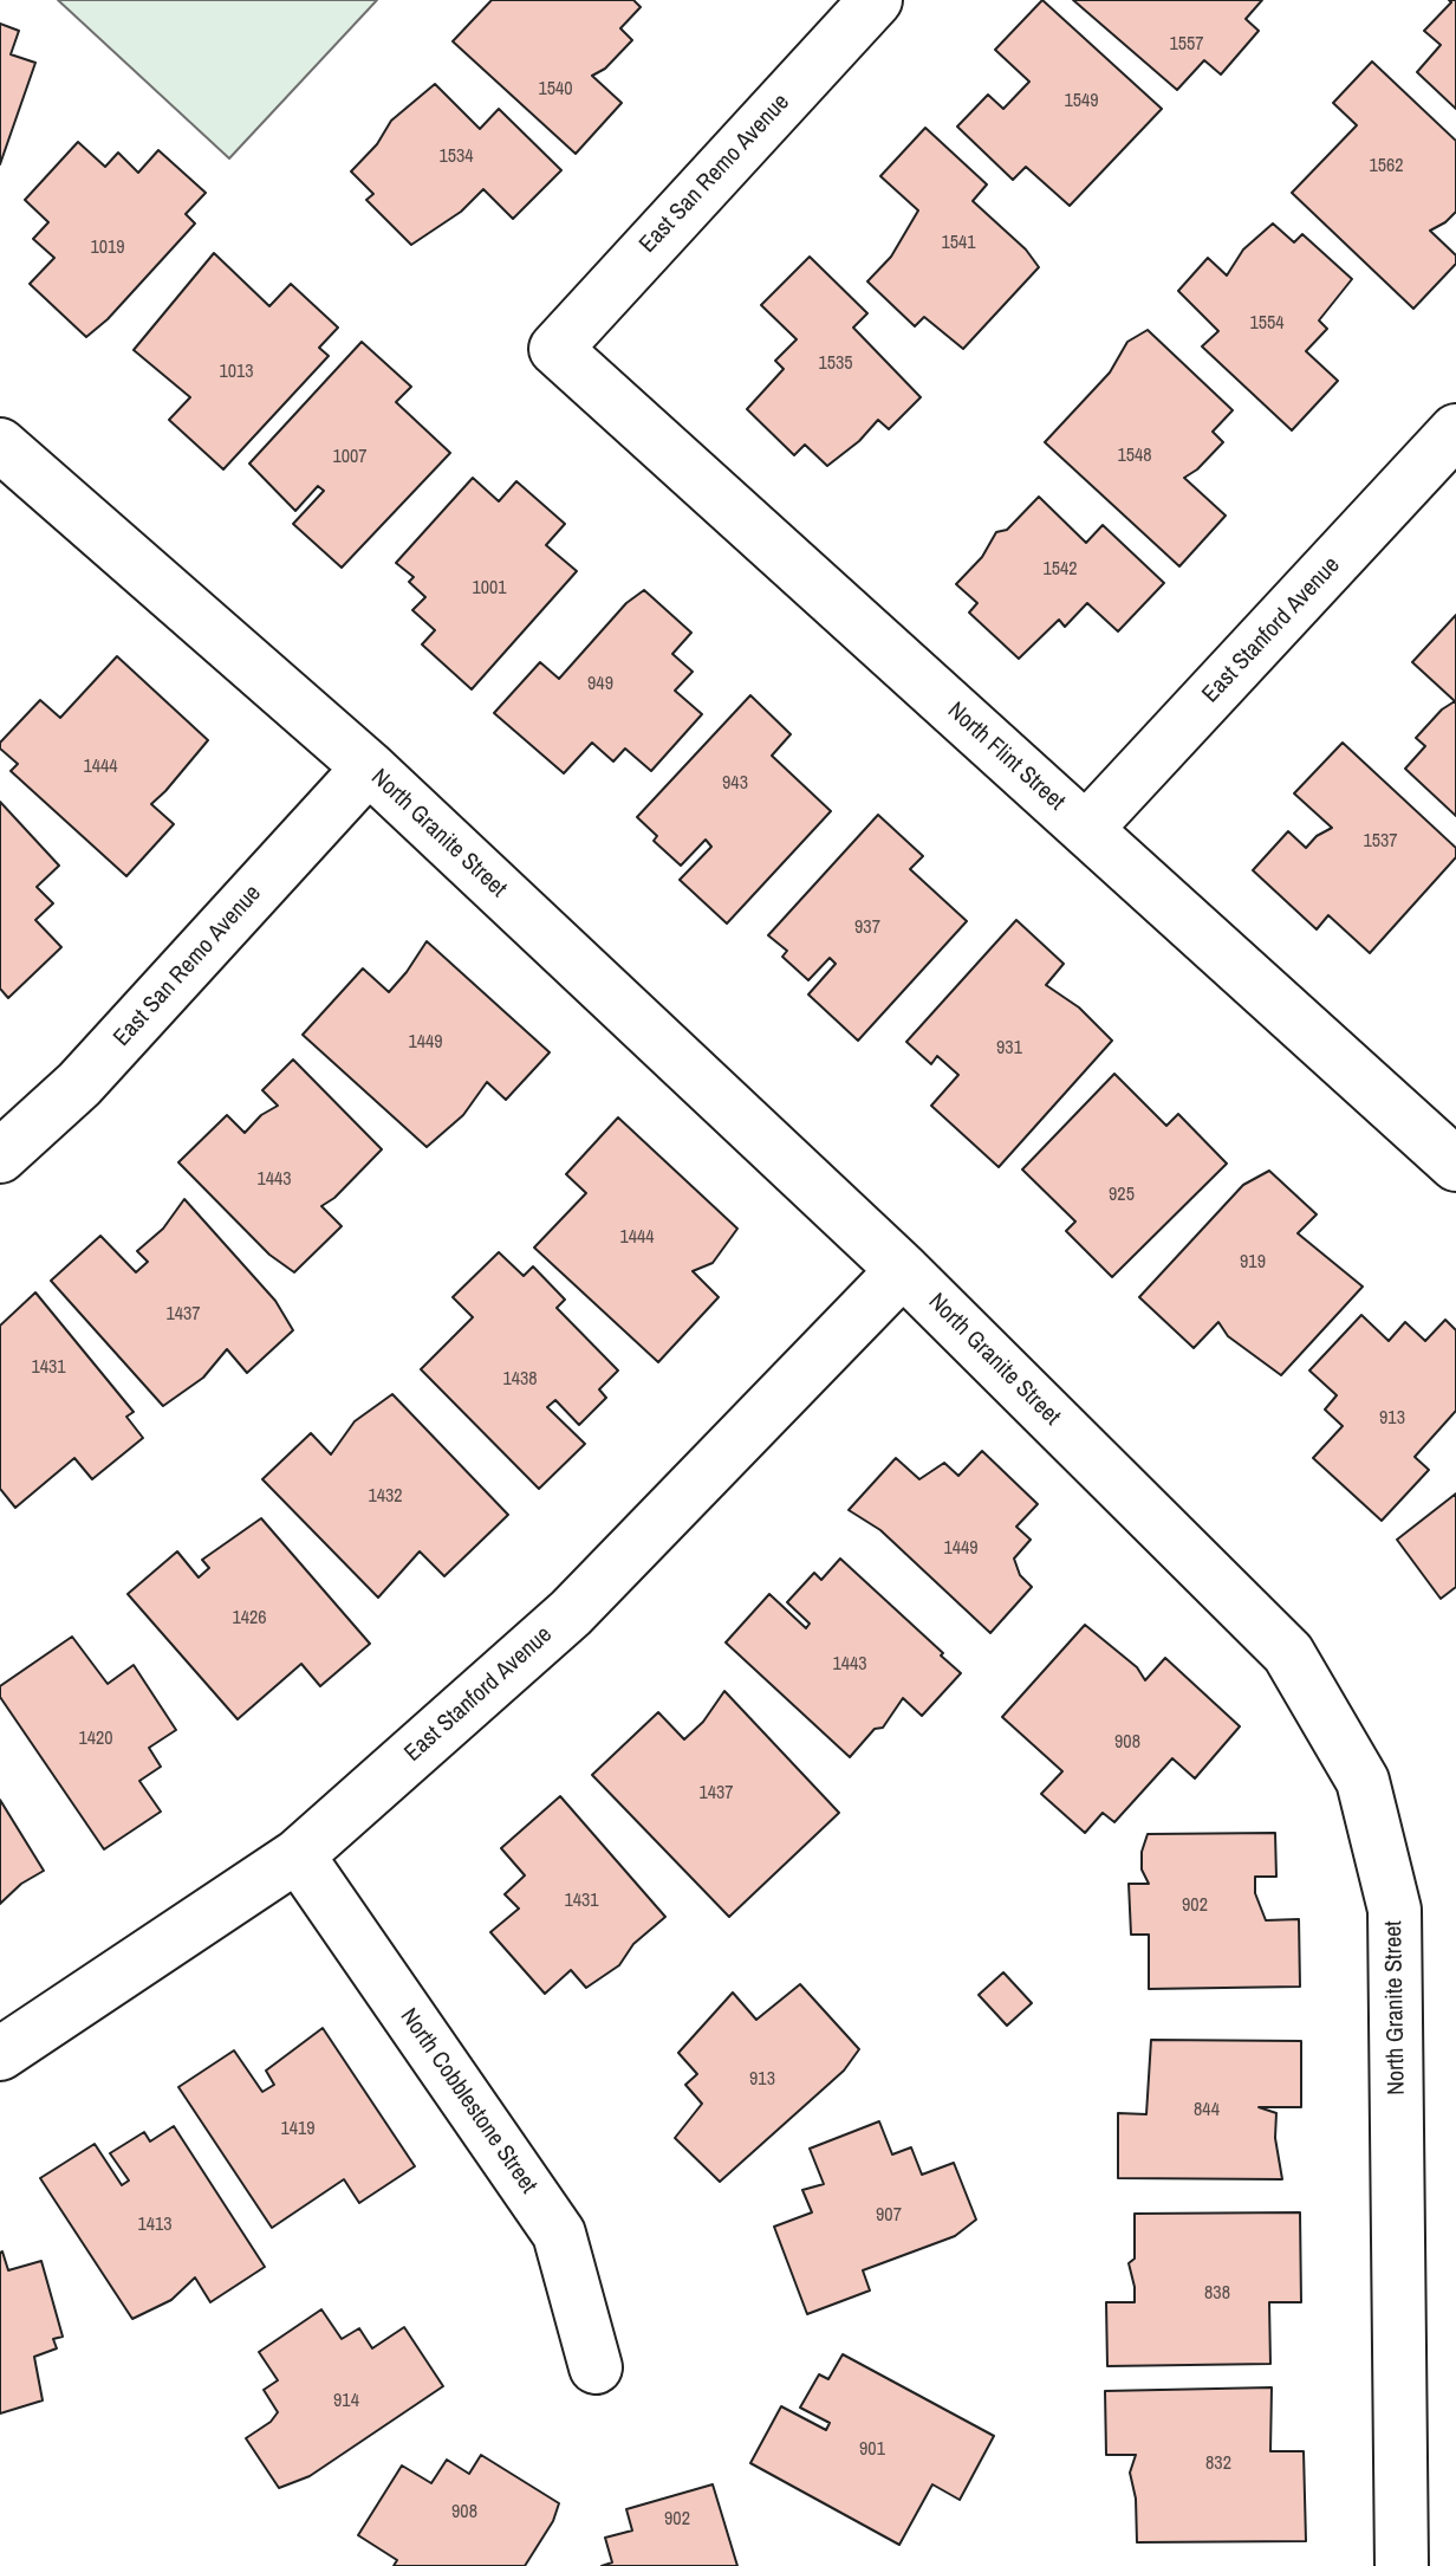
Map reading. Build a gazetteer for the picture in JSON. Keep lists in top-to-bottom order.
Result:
{
  "streets": {
    "street": [
      "East San Remo Avenue",
      "East Stanford Avenue",
      "North Flint Street",
      "North Granite Street",
      "North Cobblestone Street"
    ]
  },
  "crossings": [
    ["East San Remo Avenue", "North Flint Street"],
    ["East San Remo Avenue", "North Granite Street"],
    ["East Stanford Avenue", "North Flint Street"],
    ["East Stanford Avenue", "North Granite Street"],
    ["East Stanford Avenue", "North Cobblestone Street"]
  ],
  "house_numbers": [
    "1557",
    "1540",
    "1549",
    "1534",
    "1562",
    "1541",
    "1019",
    "1554",
    "1535",
    "1013",
    "1548",
    "1007",
    "1542",
    "1001",
    "949",
    "1444",
    "943",
    "1537",
    "937",
    "1449",
    "931",
    "1443",
    "925",
    "1444",
    "919",
    "1437",
    "1431",
    "1438",
    "913",
    "1432",
    "1449",
    "1426",
    "1443",
    "1420",
    "908",
    "1437",
    "1431",
    "902",
    "913",
    "844",
    "1419",
    "907",
    "1413",
    "838",
    "914",
    "901",
    "832",
    "908",
    "902"
  ]
}
